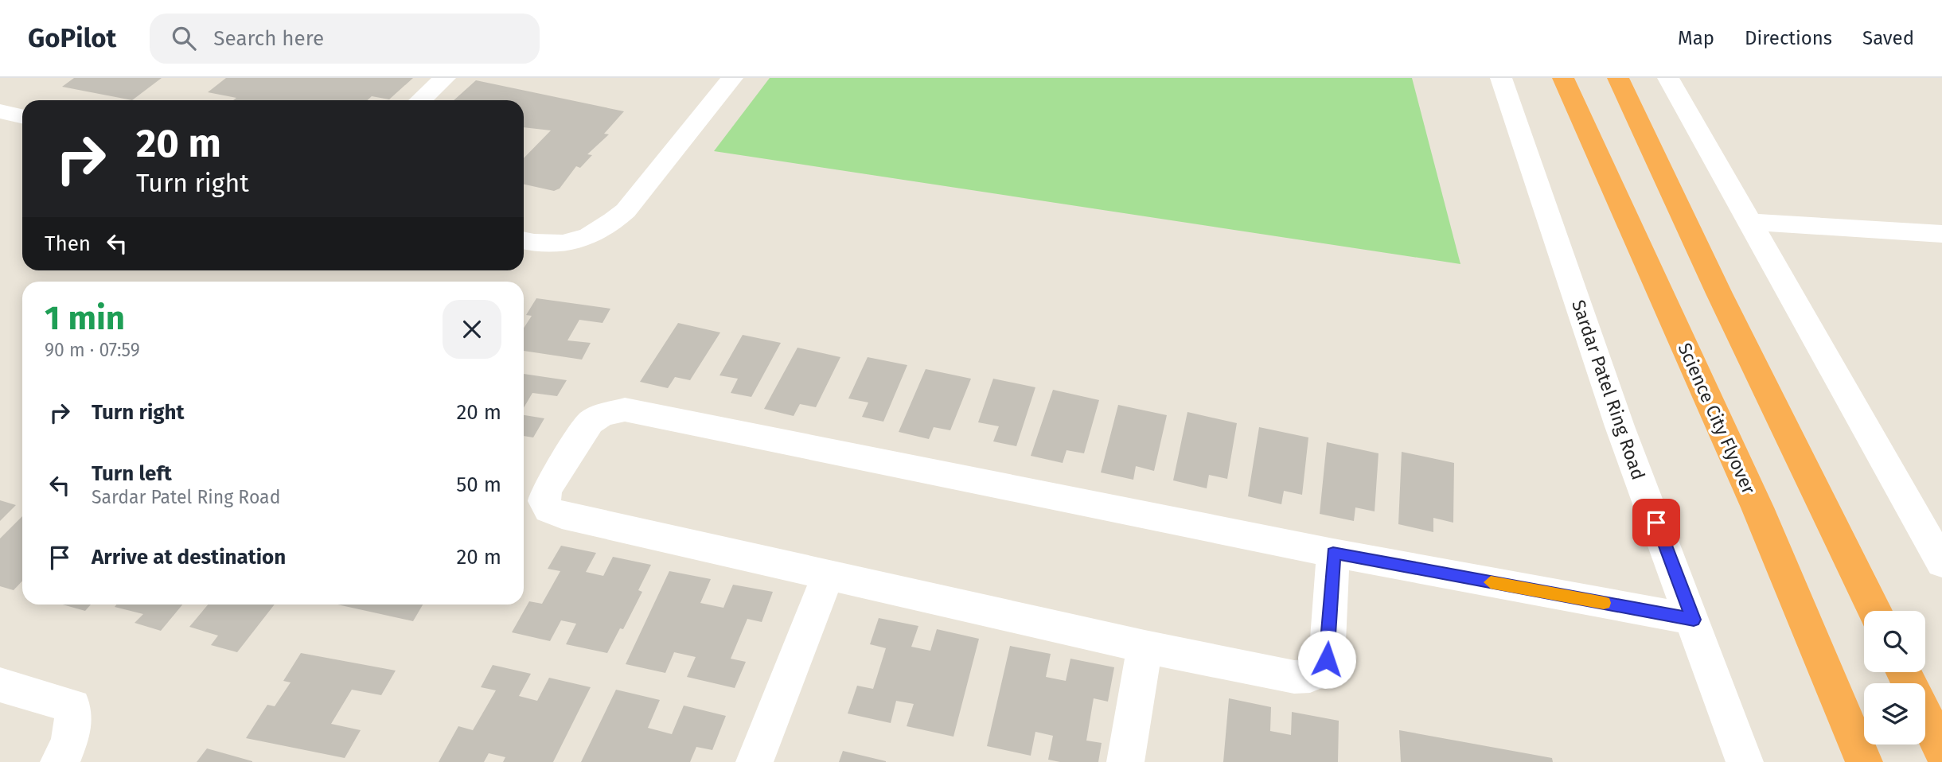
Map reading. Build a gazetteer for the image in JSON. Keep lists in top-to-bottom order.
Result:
{
  "streets": {
    "highway": ["Science City Flyover"],
    "street": ["Sardar Patel Ring Road"]
  },
  "page": {
    "header": "GoPilot",
    "search": "Search here",
    "nav": ["Map", "Directions", "Saved"],
    "turn": ["20 m", "Turn right"],
    "then": "Then",
    "heading": ["1 min", "90 m · 07:59"],
    "list": [
      {
        "name": "Turn right",
        "value": "20 m"
      },
      {
        "name": "Turn left",
        "note": "Sardar Patel Ring Road",
        "value": "50 m"
      },
      {
        "name": "Arrive at destination",
        "value": "20 m"
      }
    ]
  }
}
